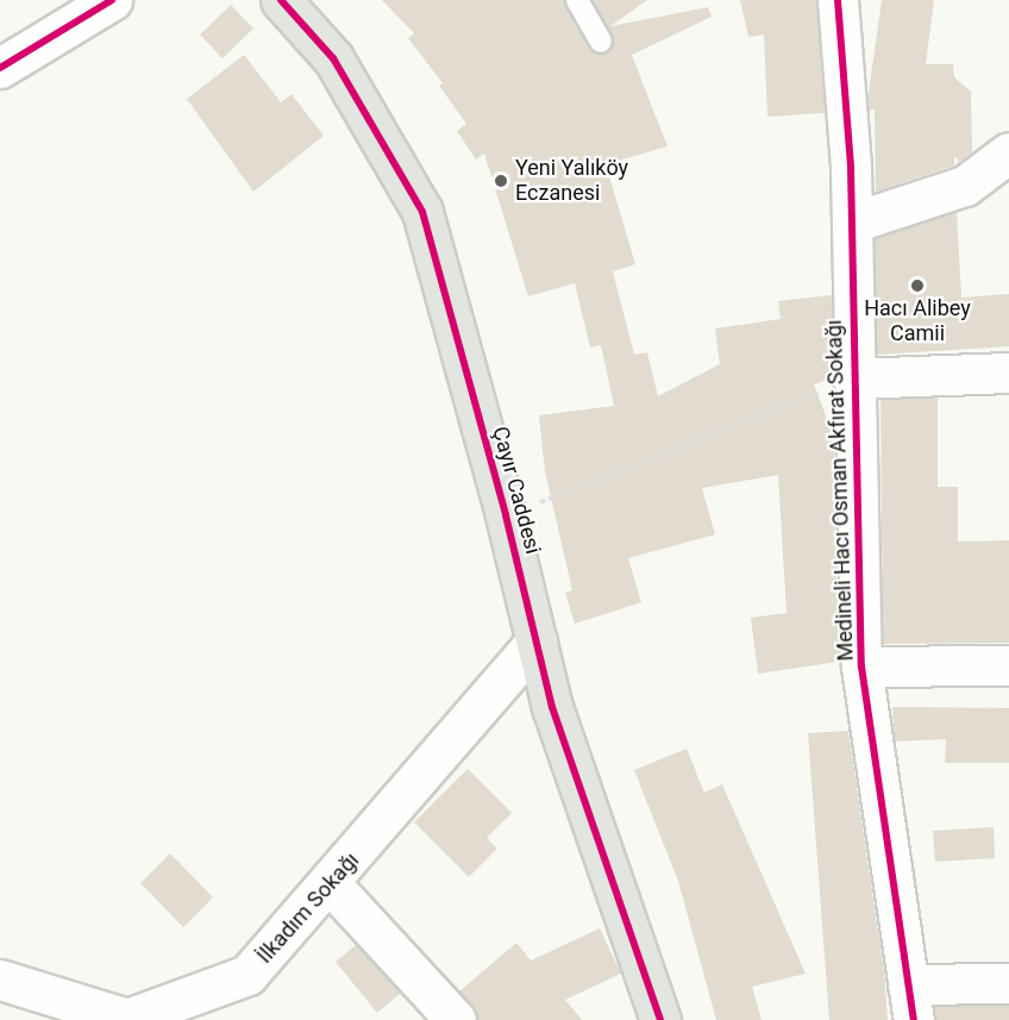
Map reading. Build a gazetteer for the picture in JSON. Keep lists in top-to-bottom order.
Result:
{
  "streets": {
    "main road": ["Çayır Caddesi"],
    "street": ["Medineli Hacı Osman Akfırat Sokağı", "İlkadım Sokağı"]
  },
  "crossings": [
    ["Çayır Caddesi", "İlkadım Sokağı"]
  ],
  "places": ["Yeni Yalıköy Eczanesi", "Hacı Alibey Camii"]
}
